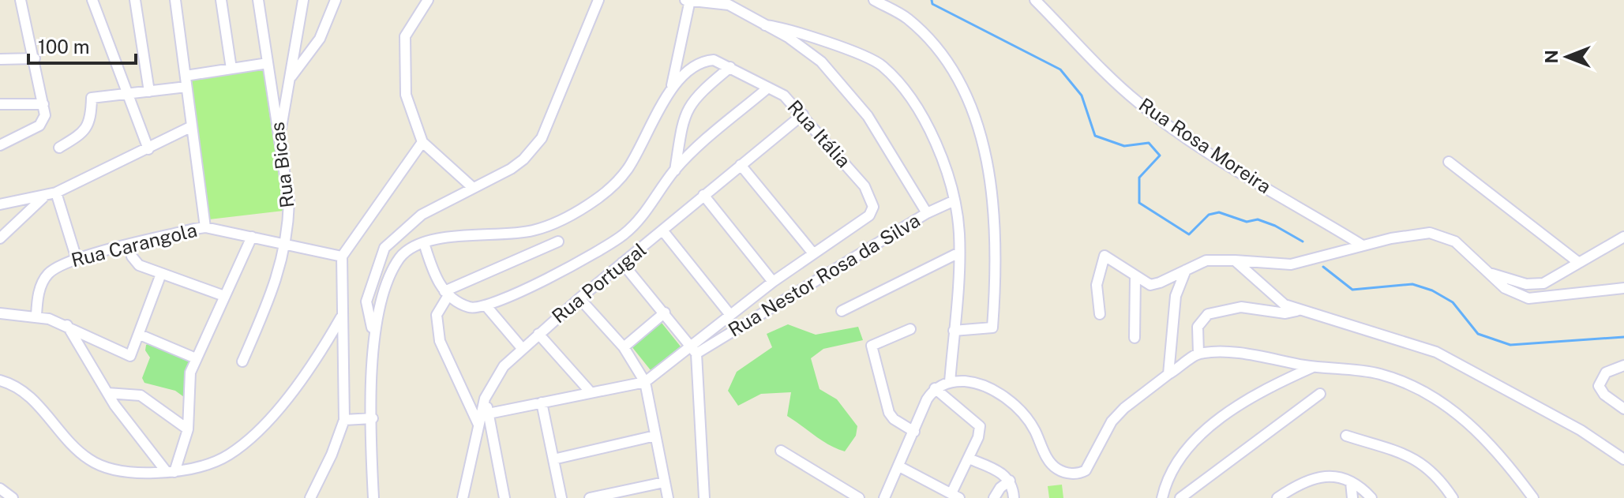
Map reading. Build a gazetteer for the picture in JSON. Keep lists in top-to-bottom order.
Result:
{
  "streets": {
    "street": [
      "Rua Itália",
      "Rua Rosa Moreira",
      "Rua Bicas",
      "Rua Carangola",
      "Rua Nestor Rosa da Silva",
      "Rua Portugal"
    ]
  },
  "crossings": [
    ["Rua Itália", "Rua Nestor Rosa da Silva"],
    ["Rua Itália", "Rua Portugal"],
    ["Rua Bicas", "Rua Carangola"]
  ],
  "scale_bar": "100 m",
  "north": "left"
}
